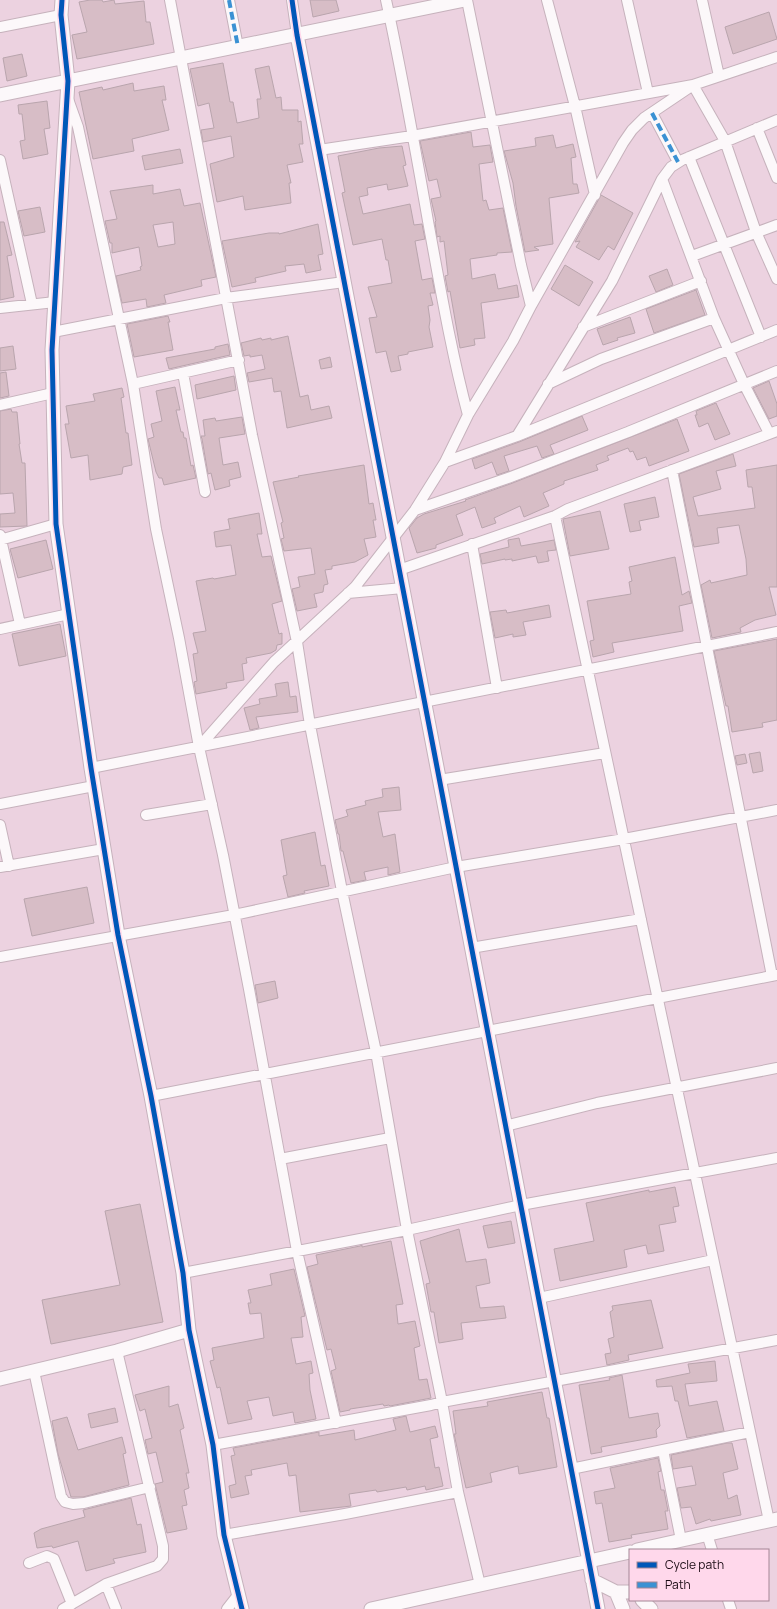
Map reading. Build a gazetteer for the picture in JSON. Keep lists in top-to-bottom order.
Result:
{
  "legend": ["Cycle path", "Path"]
}
